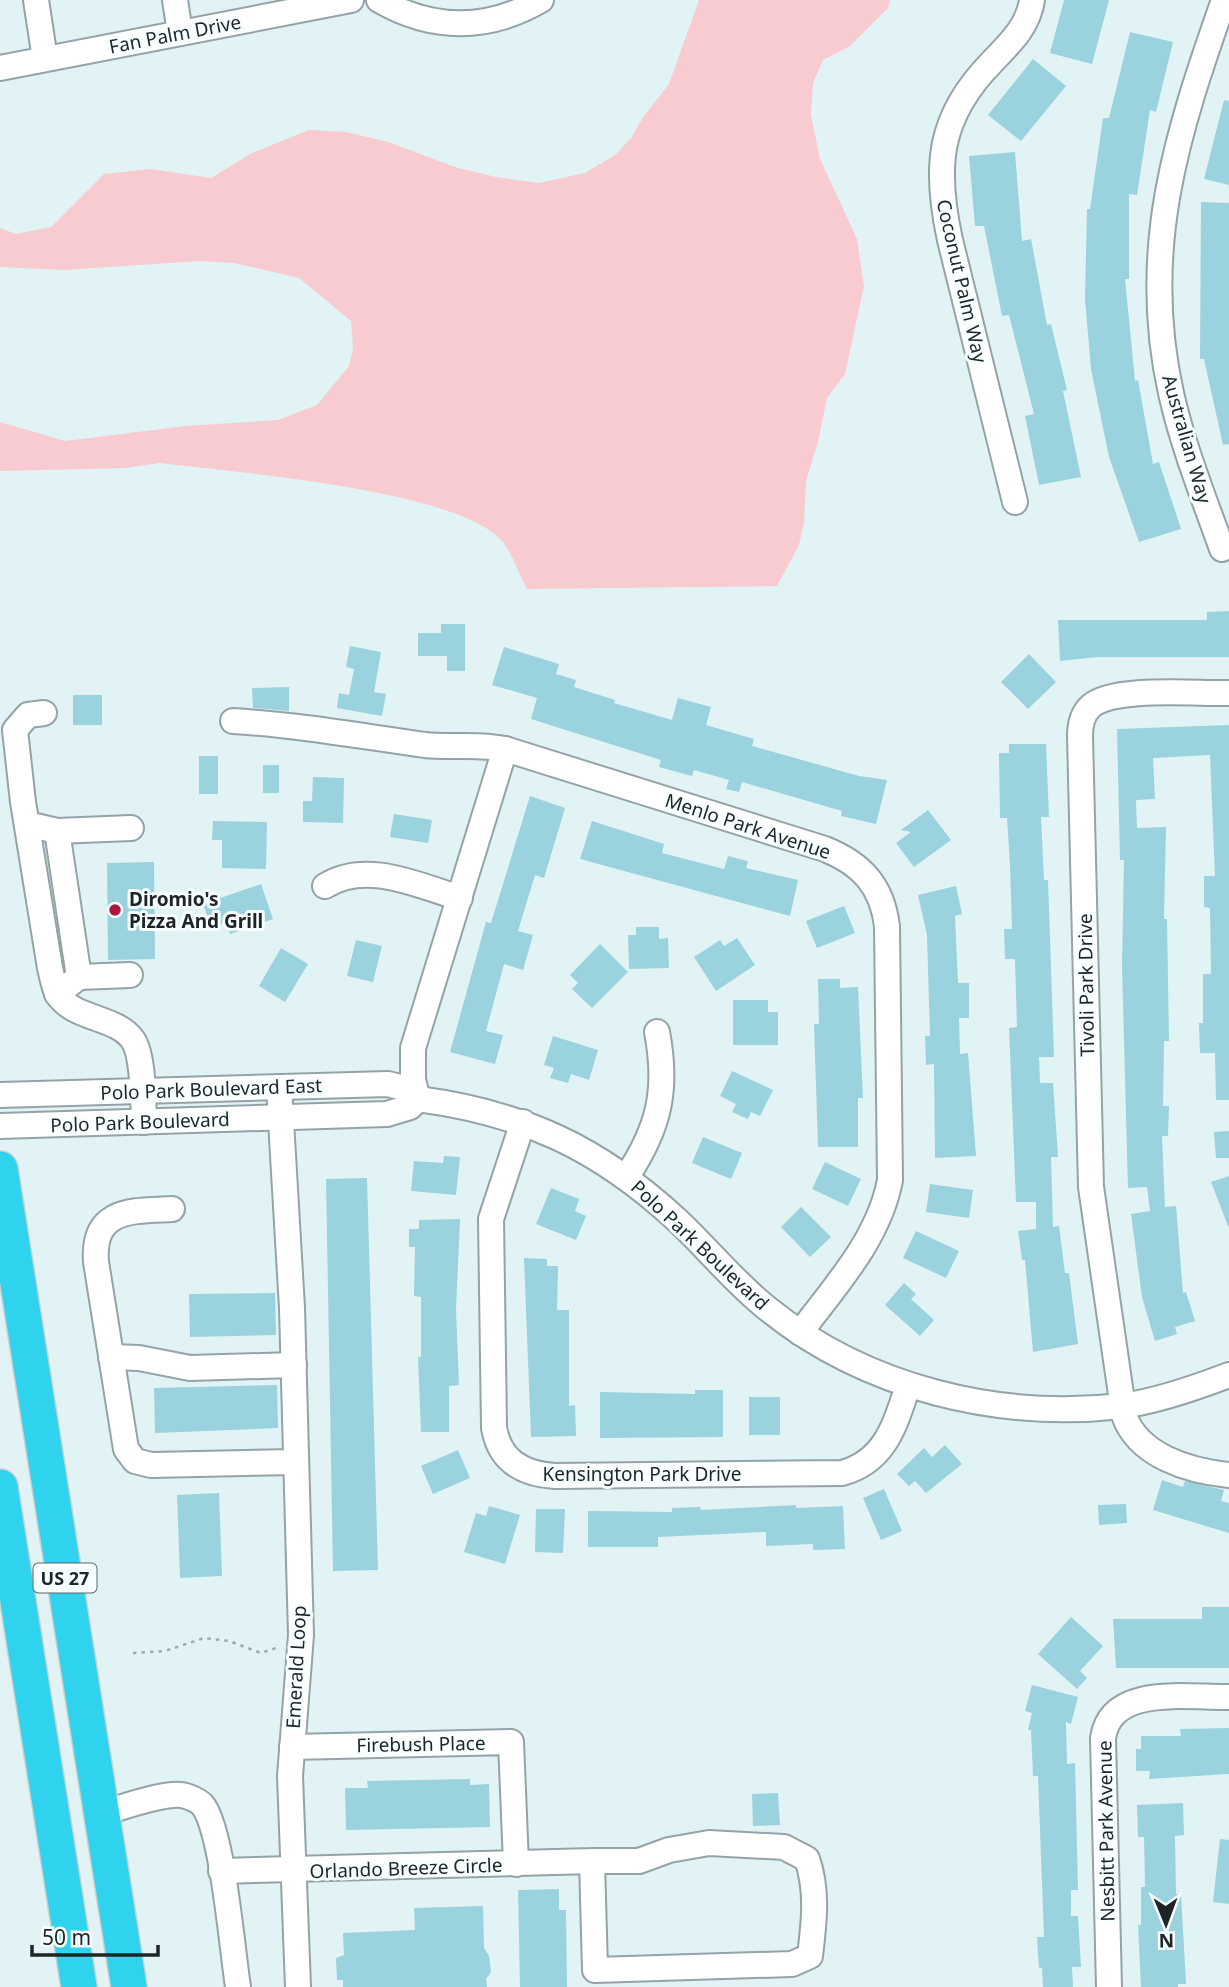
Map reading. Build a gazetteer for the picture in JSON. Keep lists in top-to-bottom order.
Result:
{
  "streets": {
    "highway": ["US 27"],
    "street": [
      "Fan Palm Drive",
      "Coconut Palm Way",
      "Australian Way",
      "Menlo Park Avenue",
      "Tivoli Park Drive",
      "Polo Park Boulevard East",
      "Polo Park Boulevard",
      "Kensington Park Drive",
      "Emerald Loop",
      "Firebush Place",
      "Nesbitt Park Avenue",
      "Orlando Breeze Circle"
    ]
  },
  "crossings": [
    ["Menlo Park Avenue", "Polo Park Boulevard"],
    ["Tivoli Park Drive", "Polo Park Boulevard"],
    ["Polo Park Boulevard East", "Polo Park Boulevard"],
    ["Polo Park Boulevard East", "Emerald Loop"],
    ["Polo Park Boulevard", "Kensington Park Drive"],
    ["Polo Park Boulevard", "Emerald Loop"],
    ["Emerald Loop", "Firebush Place"],
    ["Emerald Loop", "Orlando Breeze Circle"],
    ["Firebush Place", "Orlando Breeze Circle"]
  ],
  "places": ["Diromio's Pizza And Grill"],
  "scale_bar": "50 m",
  "north": "bottom"
}
